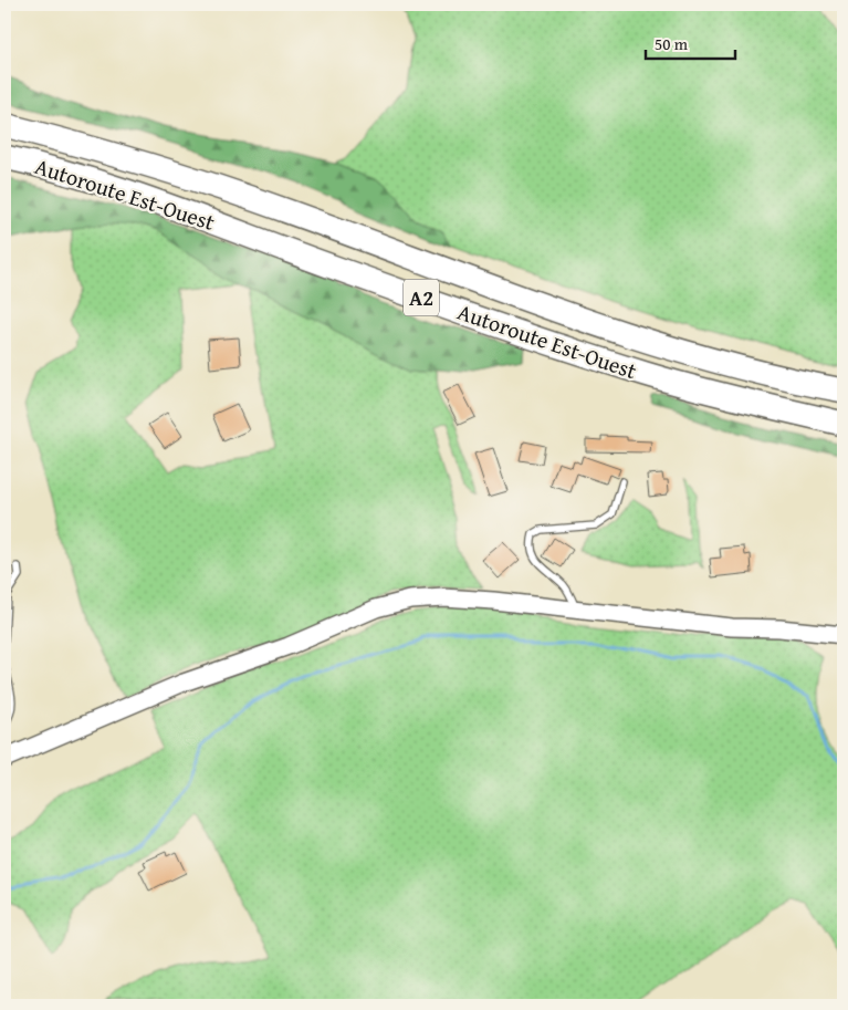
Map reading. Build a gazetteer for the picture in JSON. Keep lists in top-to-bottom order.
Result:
{
  "streets": {
    "highway": ["Autoroute Est-Ouest", "A2"]
  },
  "scale_bar": "50 m"
}
